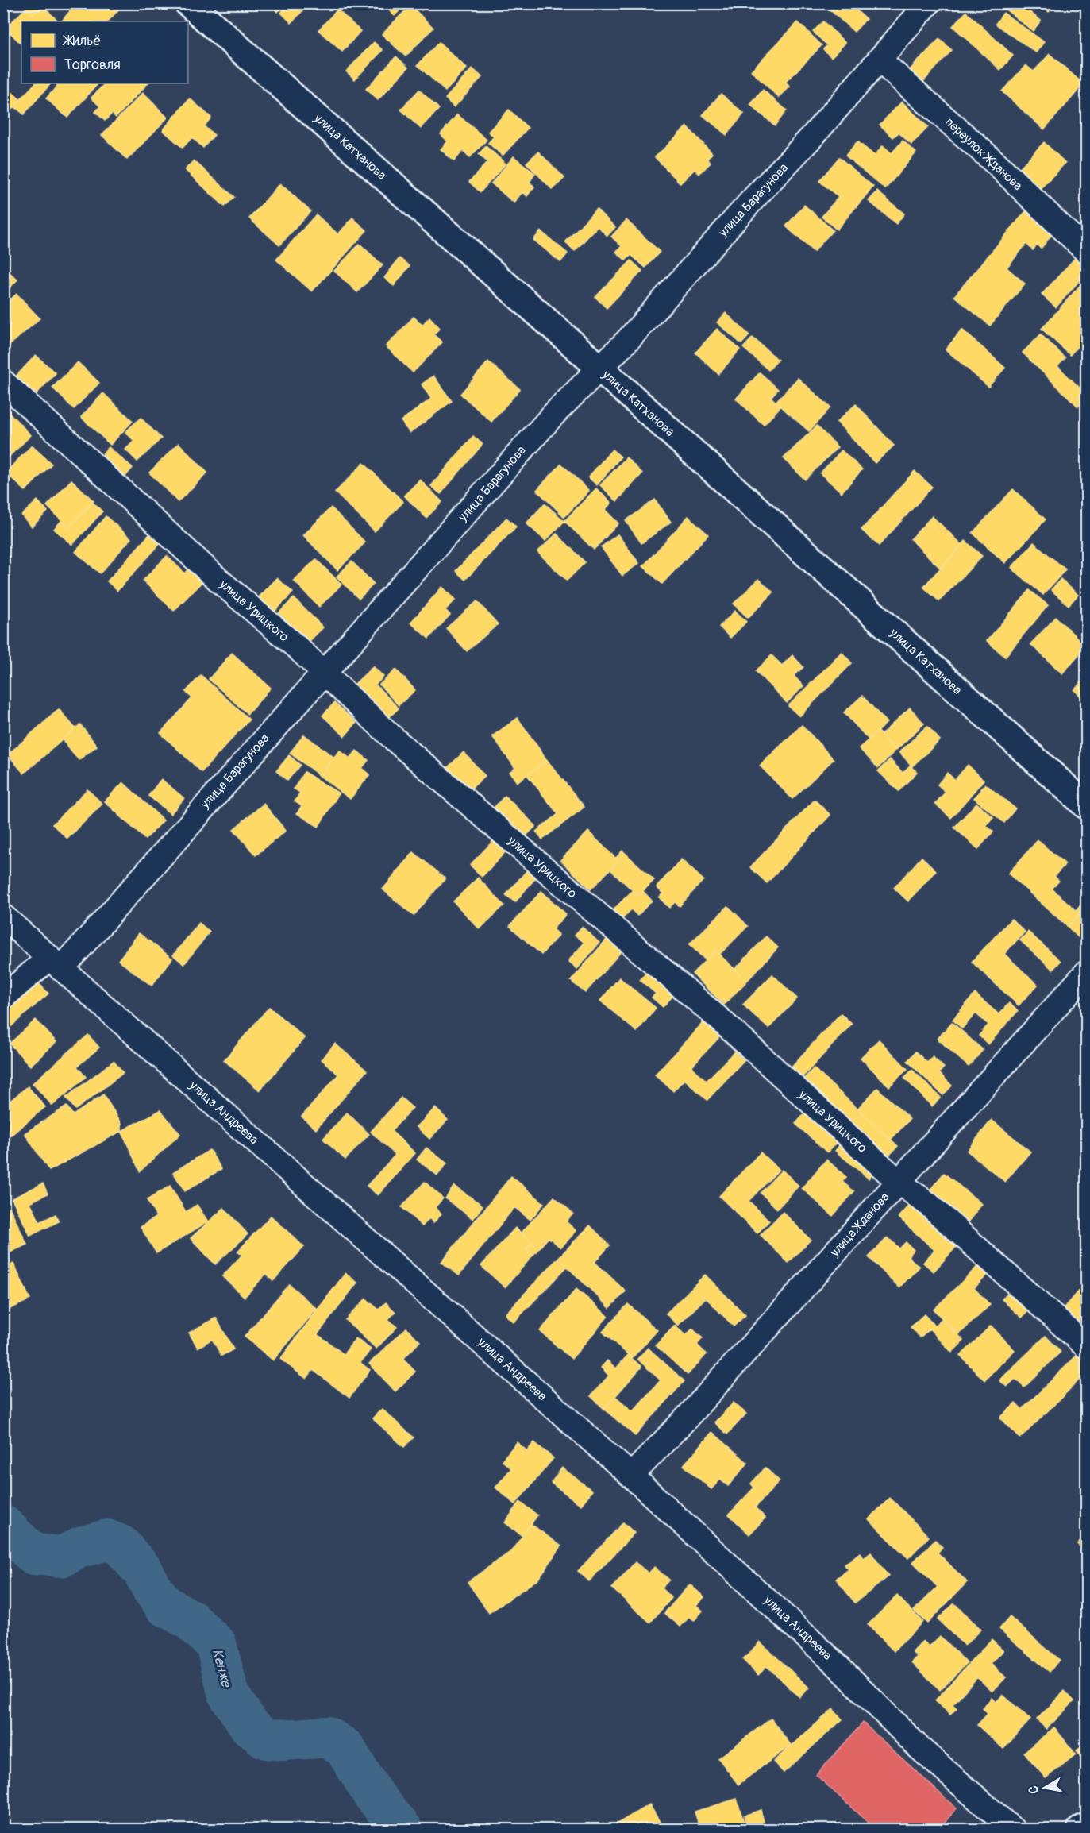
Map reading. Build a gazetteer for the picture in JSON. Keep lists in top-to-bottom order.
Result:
{
  "streets": {
    "street": [
      "улица Катханова",
      "переулок Жданова",
      "улица Барагунова",
      "улица Урицкого",
      "улица Андреева",
      "улица Жданова"
    ]
  },
  "crossings": [
    ["улица Катханова", "улица Барагунова"],
    ["переулок Жданова", "улица Барагунова"],
    ["улица Барагунова", "улица Урицкого"],
    ["улица Барагунова", "улица Андреева"],
    ["улица Урицкого", "улица Жданова"],
    ["улица Андреева", "улица Жданова"]
  ],
  "water": ["Кенже"],
  "legend": ["Жильё", "Торговля"],
  "north": "left"
}
